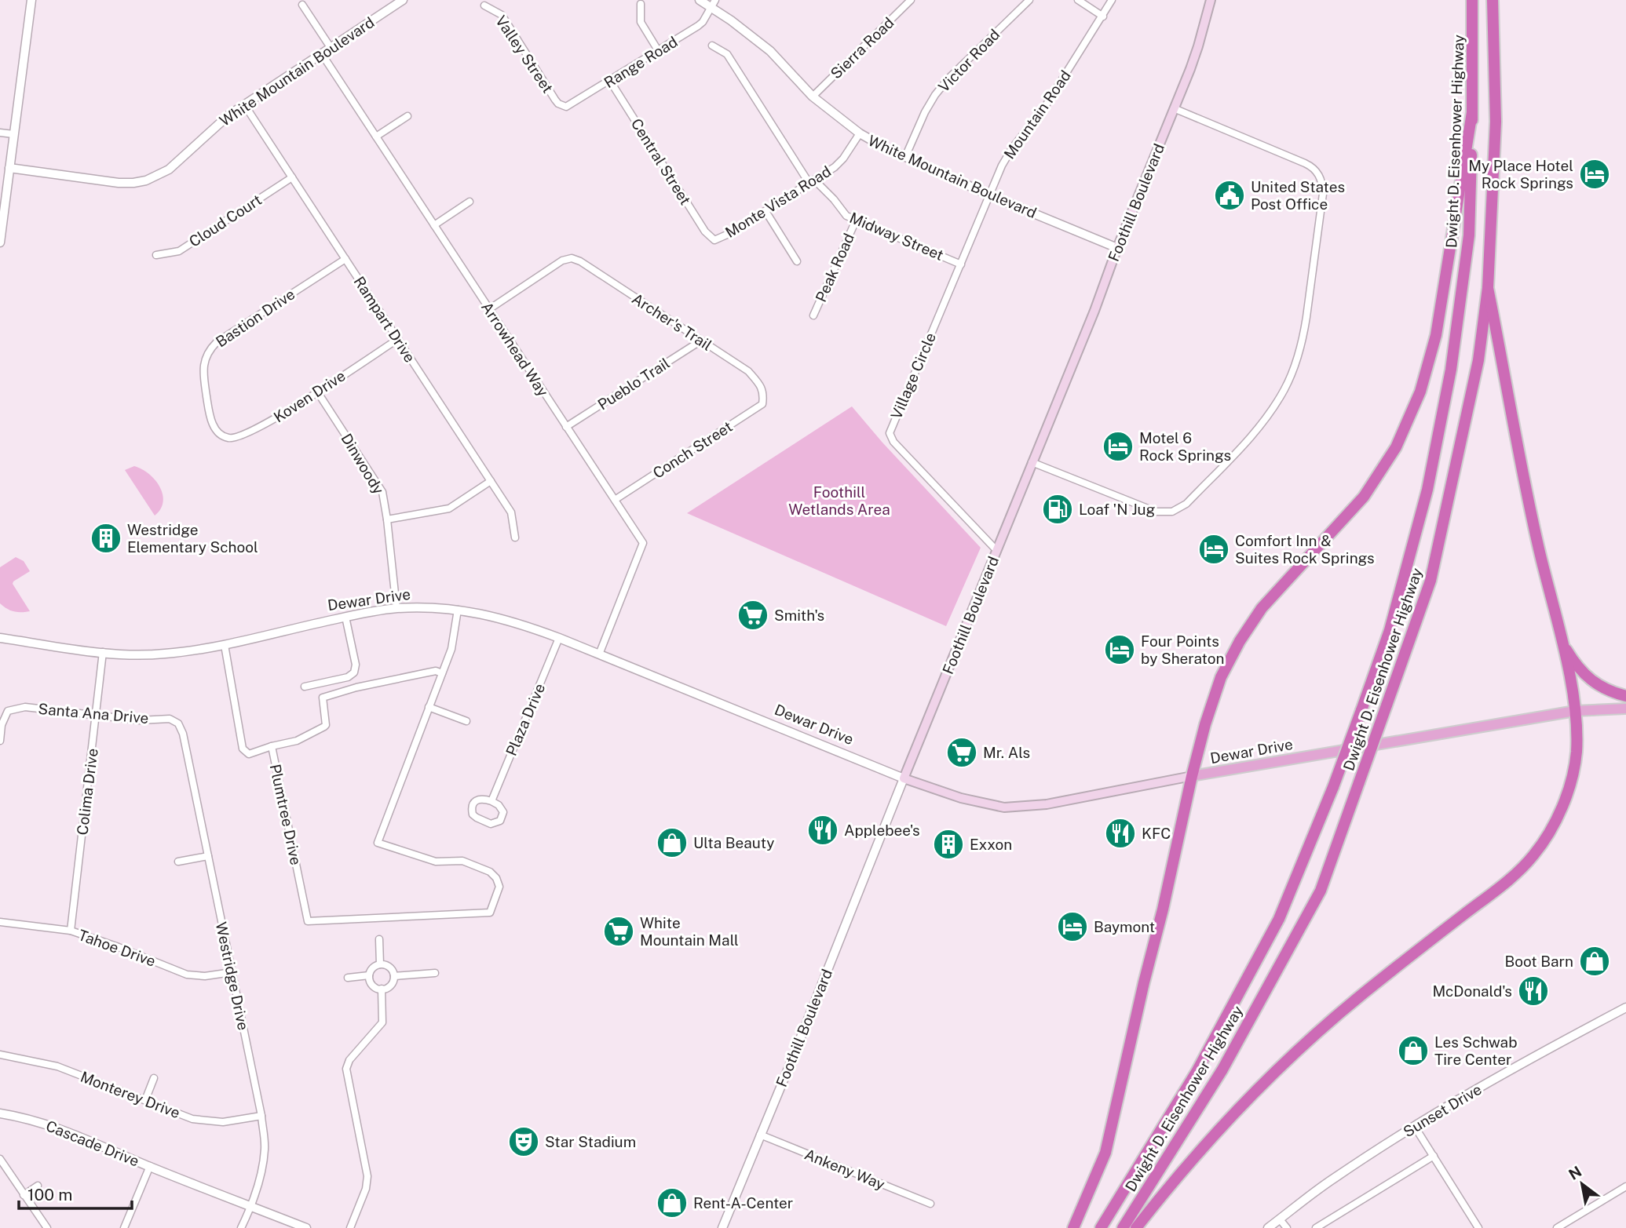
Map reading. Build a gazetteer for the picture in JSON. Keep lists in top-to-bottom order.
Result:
{
  "streets": {
    "highway": ["Dwight D. Eisenhower Highway"],
    "main road": ["Foothill Boulevard", "Dewar Drive"],
    "street": [
      "Sierra Road",
      "Valley Street",
      "Victor Road",
      "Range Road",
      "White Mountain Boulevard",
      "Mountain Road",
      "Central Street",
      "Monte Vista Road",
      "Cloud Court",
      "Midway Street",
      "Peak Road",
      "Bastion Drive",
      "Rampart Drive",
      "Archer's Trail",
      "Arrowhead Way",
      "Village Circle",
      "Pueblo Trail",
      "Koven Drive",
      "Conch Street",
      "Dinwoody",
      "Santa Ana Drive",
      "Plaza Drive",
      "Colima Drive",
      "Plumtree Drive",
      "Tahoe Drive",
      "Westridge Drive",
      "Monterey Drive",
      "Sunset Drive",
      "Cascade Drive",
      "Ankeny Way"
    ]
  },
  "crossings": [
    ["Sierra Road", "White Mountain Boulevard"],
    ["Valley Street", "Range Road"],
    ["Victor Road", "White Mountain Boulevard"],
    ["Range Road", "White Mountain Boulevard"],
    ["Range Road", "Central Street"],
    ["White Mountain Boulevard", "Mountain Road"],
    ["White Mountain Boulevard", "Monte Vista Road"],
    ["White Mountain Boulevard", "Foothill Boulevard"],
    ["White Mountain Boulevard", "Rampart Drive"],
    ["White Mountain Boulevard", "Arrowhead Way"],
    ["Mountain Road", "Midway Street"],
    ["Mountain Road", "Village Circle"],
    ["Central Street", "Monte Vista Road"],
    ["Monte Vista Road", "Midway Street"],
    ["Foothill Boulevard", "Village Circle"],
    ["Foothill Boulevard", "Dewar Drive"],
    ["Foothill Boulevard", "Ankeny Way"],
    ["Cloud Court", "Rampart Drive"],
    ["Midway Street", "Peak Road"],
    ["Midway Street", "Village Circle"],
    ["Bastion Drive", "Rampart Drive"],
    ["Bastion Drive", "Koven Drive"],
    ["Rampart Drive", "Koven Drive"],
    ["Archer's Trail", "Arrowhead Way"],
    ["Archer's Trail", "Pueblo Trail"],
    ["Archer's Trail", "Conch Street"],
    ["Arrowhead Way", "Pueblo Trail"],
    ["Arrowhead Way", "Conch Street"],
    ["Arrowhead Way", "Dewar Drive"],
    ["Koven Drive", "Dinwoody"],
    ["Dinwoody", "Dewar Drive"],
    ["Dewar Drive", "Plaza Drive"],
    ["Dewar Drive", "Colima Drive"],
    ["Dewar Drive", "Plumtree Drive"],
    ["Santa Ana Drive", "Colima Drive"],
    ["Santa Ana Drive", "Westridge Drive"],
    ["Colima Drive", "Tahoe Drive"],
    ["Tahoe Drive", "Westridge Drive"],
    ["Westridge Drive", "Monterey Drive"],
    ["Westridge Drive", "Cascade Drive"]
  ],
  "parks": ["Foothill Wetlands Area"],
  "places": {
    "hotel": [
      "My Place Hotel Rock Springs",
      "Motel 6 Rock Springs",
      "Comfort Inn & Suites Rock Springs",
      "Four Points by Sheraton",
      "Baymont"
    ],
    "public building": ["United States Post Office"],
    "fuel station": ["Loaf 'N Jug"],
    "building": ["Westridge Elementary School", "Exxon"],
    "supermarket": ["Smith's", "Mr. Als", "White Mountain Mall"],
    "restaurant": ["Applebee's", "KFC", "McDonald's"],
    "shop": [
      "Ulta Beauty",
      "Boot Barn",
      "Les Schwab Tire Center",
      "Rent-A-Center"
    ],
    "theatre": ["Star Stadium"]
  },
  "scale_bar": "100 m",
  "north": "top left"
}
